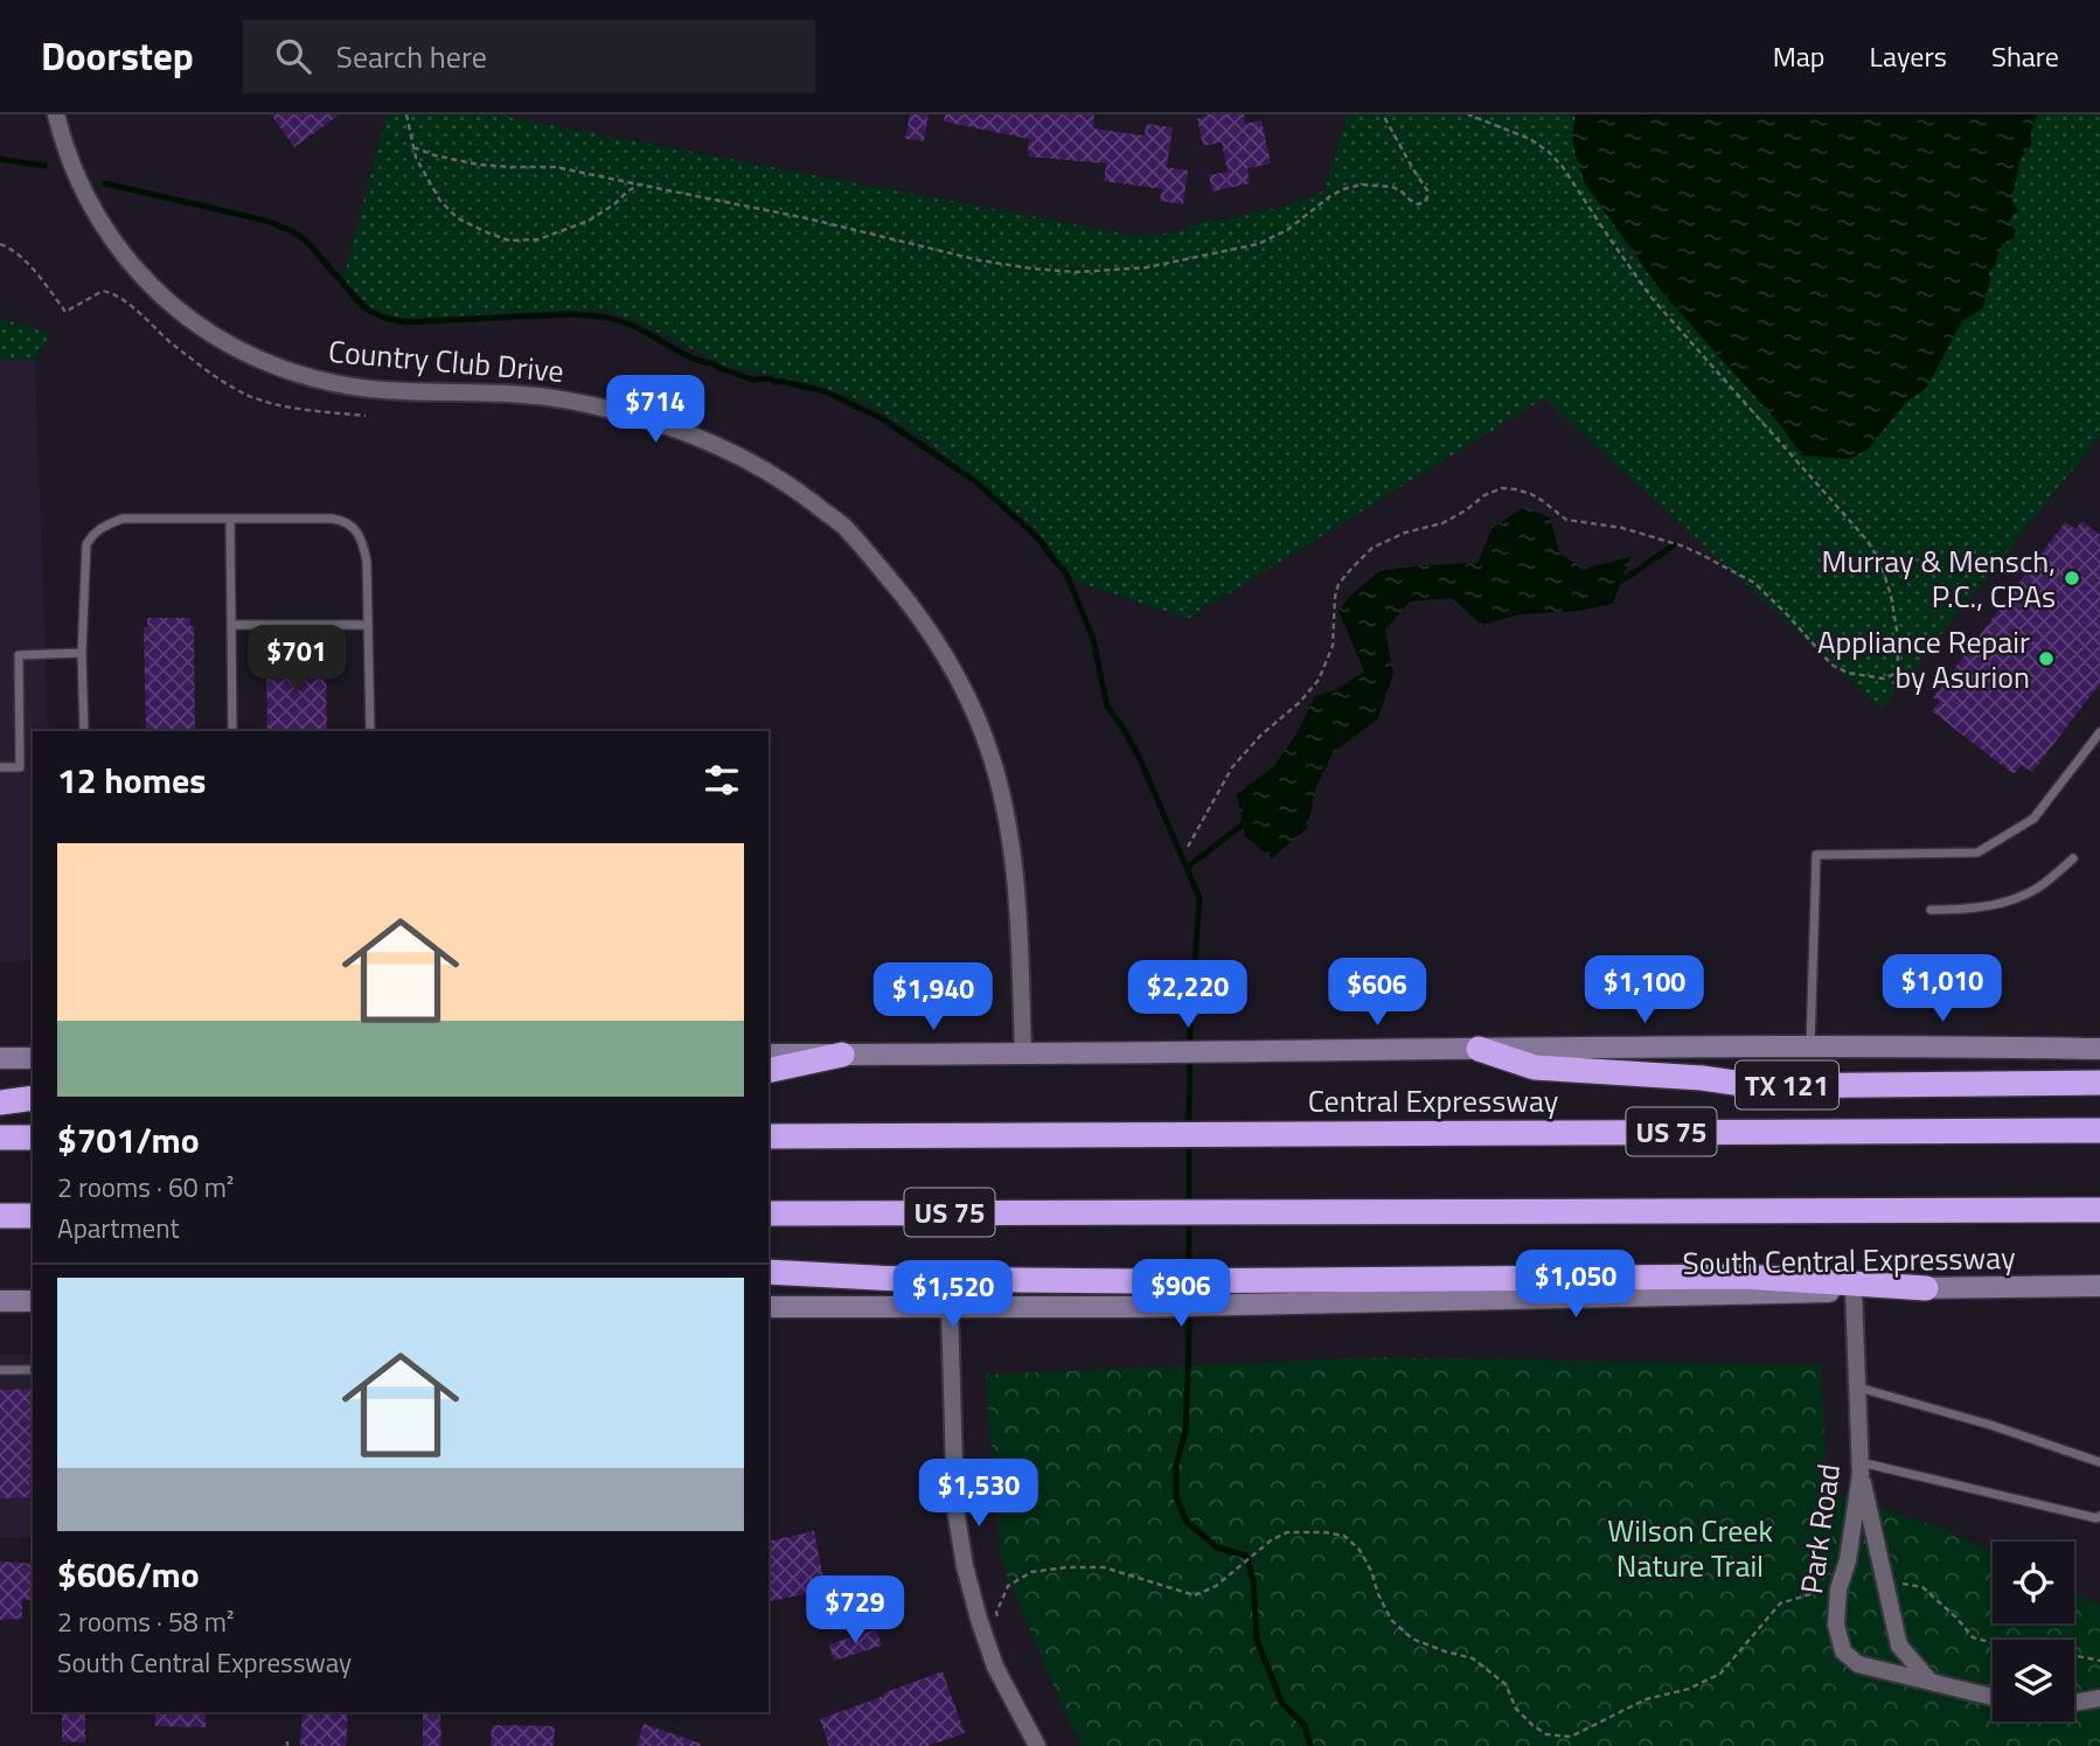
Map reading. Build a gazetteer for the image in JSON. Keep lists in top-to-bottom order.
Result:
{
  "streets": {
    "highway": ["TX 121", "Central Expressway", "US 75"],
    "main road": ["South Central Expressway"],
    "street": ["Country Club Drive", "Park Road"]
  },
  "crossings": [
    ["South Central Expressway", "Park Road"]
  ],
  "parks": ["Wilson Creek Nature Trail"],
  "places": ["Murray & Mensch, P.C., CPAs", "Appliance Repair by Asurion"],
  "page": {
    "header": "Doorstep",
    "search": "Search here",
    "nav": ["Map", "Layers", "Share"],
    "price": [
      "$714",
      "$701",
      "$1,010",
      "$1,100",
      "$606",
      "$2,220",
      "$1,940",
      "$1,050",
      "$906",
      "$1,520",
      "$1,530",
      "$729"
    ],
    "heading": "12 homes",
    "list": [
      {
        "name": "$701/mo",
        "note": "2 rooms · 60 m² · Apartment"
      },
      {
        "name": "$606/mo",
        "note": "2 rooms · 58 m² · South Central Expressway"
      }
    ]
  }
}
